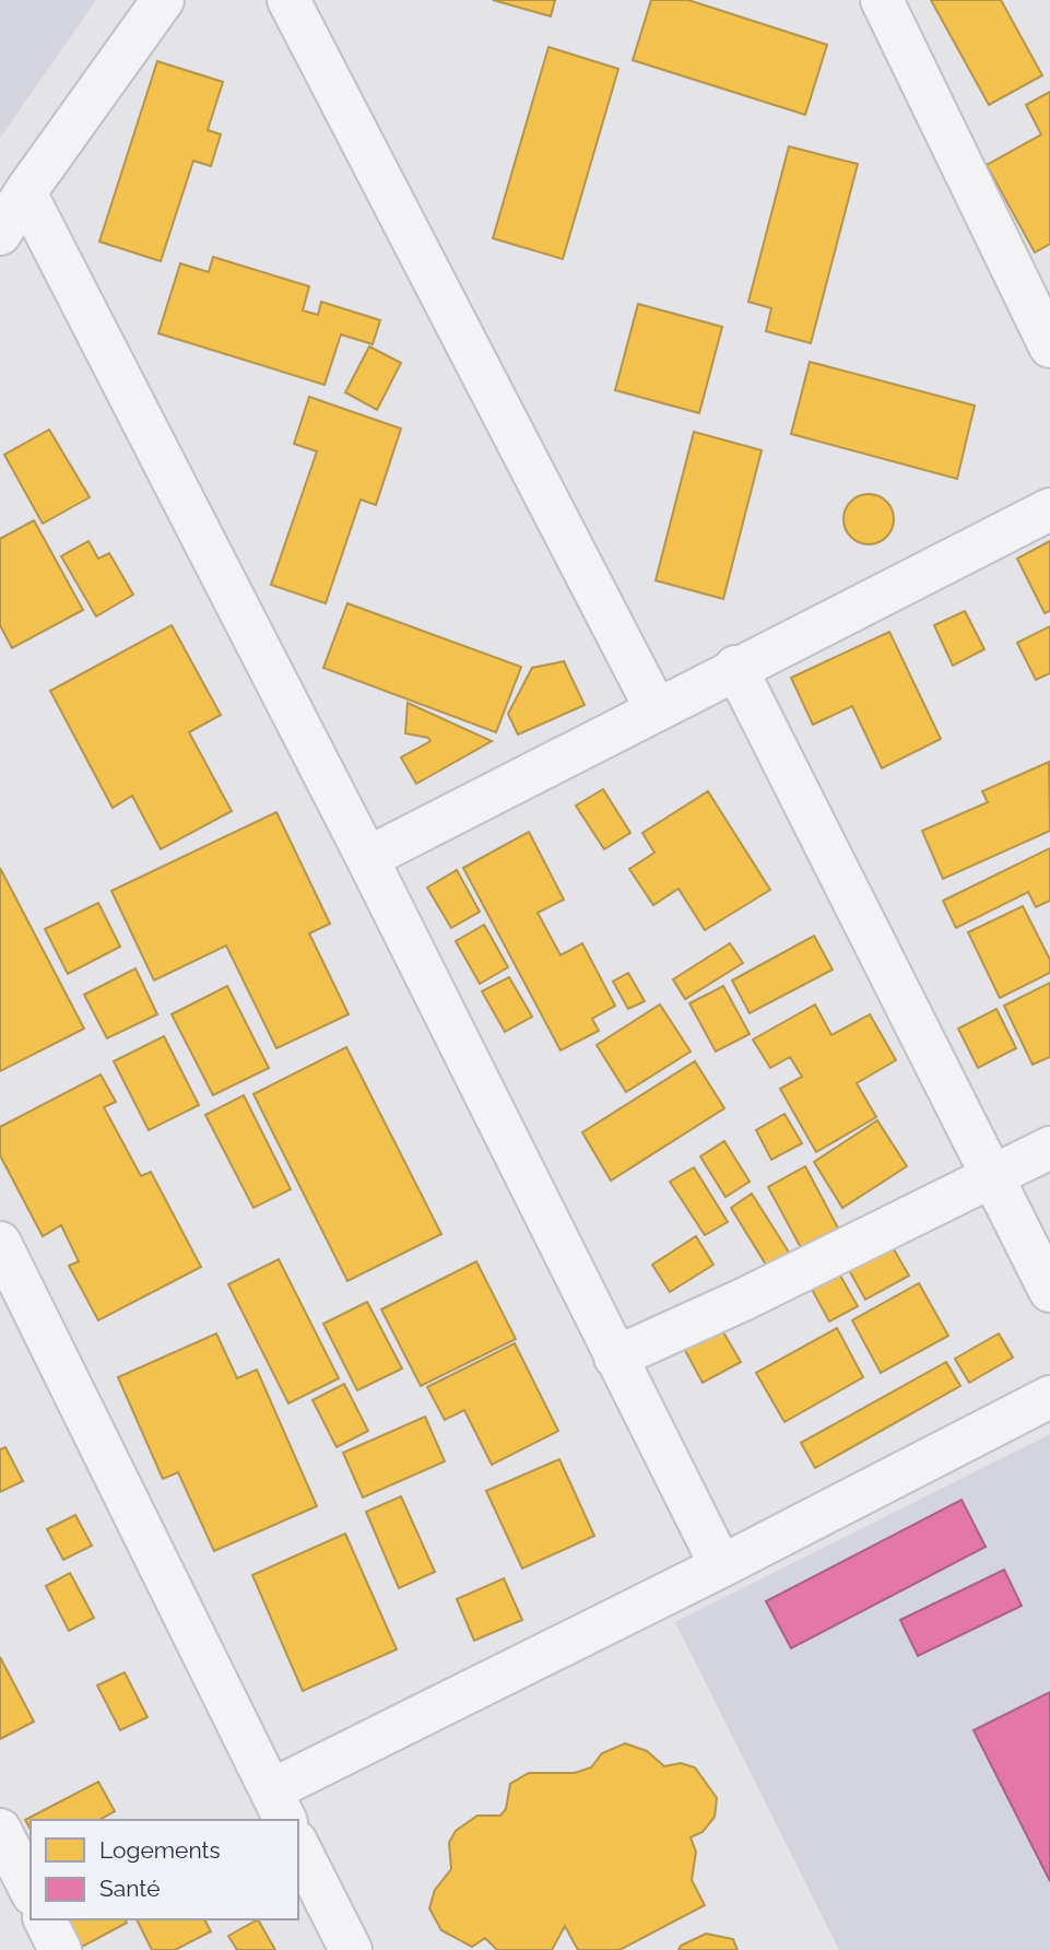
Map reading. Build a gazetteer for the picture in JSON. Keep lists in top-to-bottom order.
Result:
{
  "legend": ["Logements", "Santé"]
}
